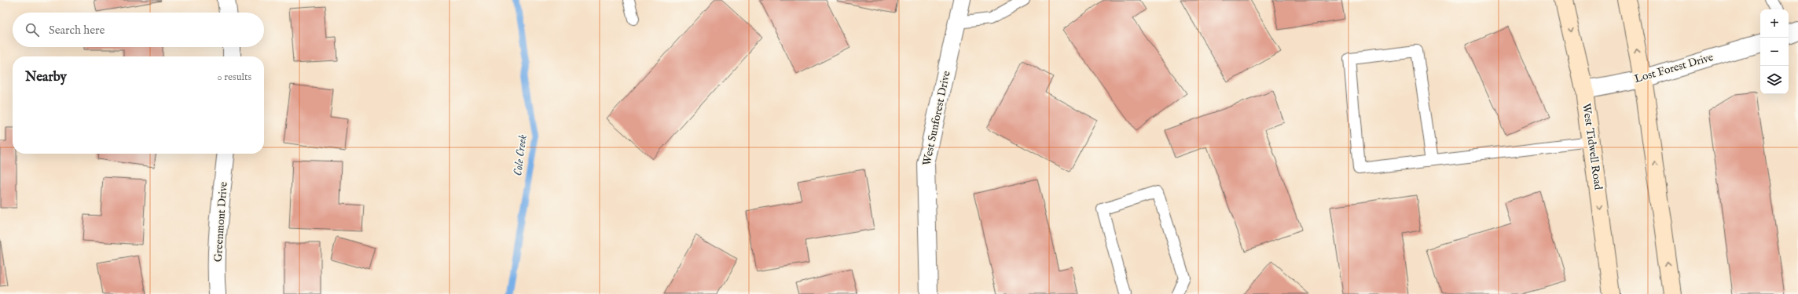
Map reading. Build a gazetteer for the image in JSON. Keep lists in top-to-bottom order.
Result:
{
  "streets": {
    "main road": ["West Tidwell Road"],
    "street": ["Lost Forest Drive", "West Sunforest Drive", "Greenmont Drive"]
  },
  "crossings": [
    ["Lost Forest Drive", "West Tidwell Road"]
  ],
  "water": ["Cole Creek"],
  "page": {
    "map_buttons": ["+", "−"],
    "search": "Search here",
    "heading": ["Nearby", "0 results"]
  }
}
